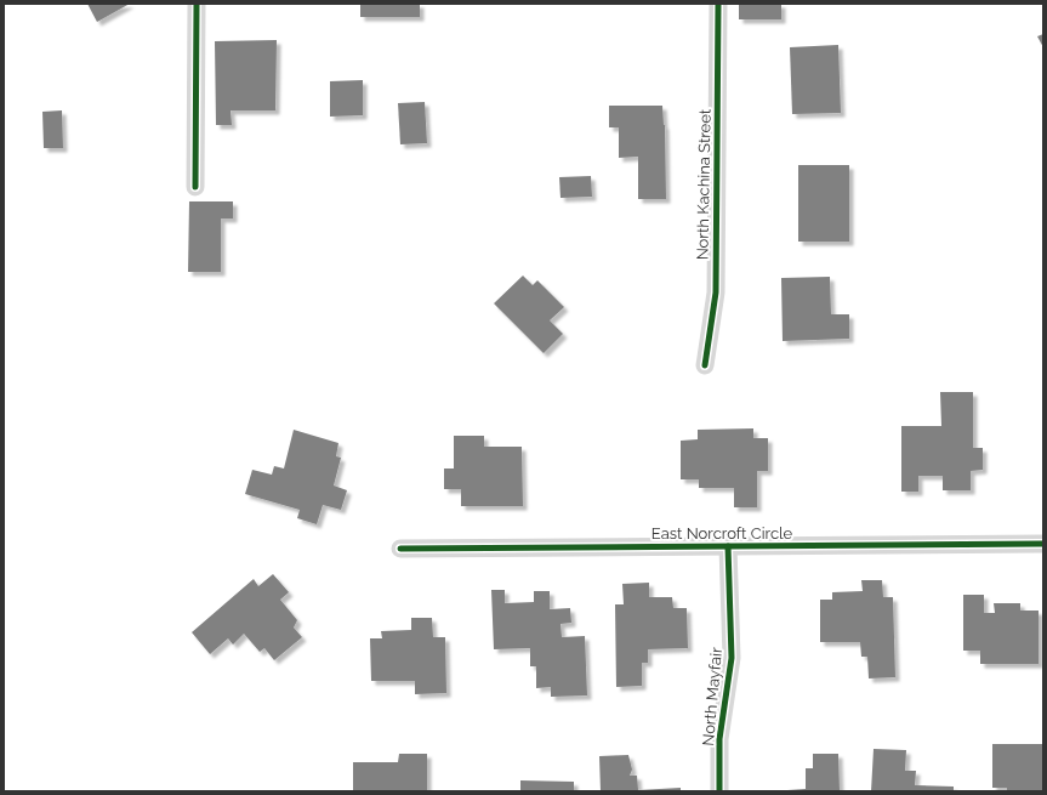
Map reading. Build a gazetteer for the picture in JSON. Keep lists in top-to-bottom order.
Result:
{
  "streets": {
    "street": ["North Kachina Street", "East Norcroft Circle", "North Mayfair"]
  },
  "crossings": [
    ["East Norcroft Circle", "North Mayfair"]
  ]
}
